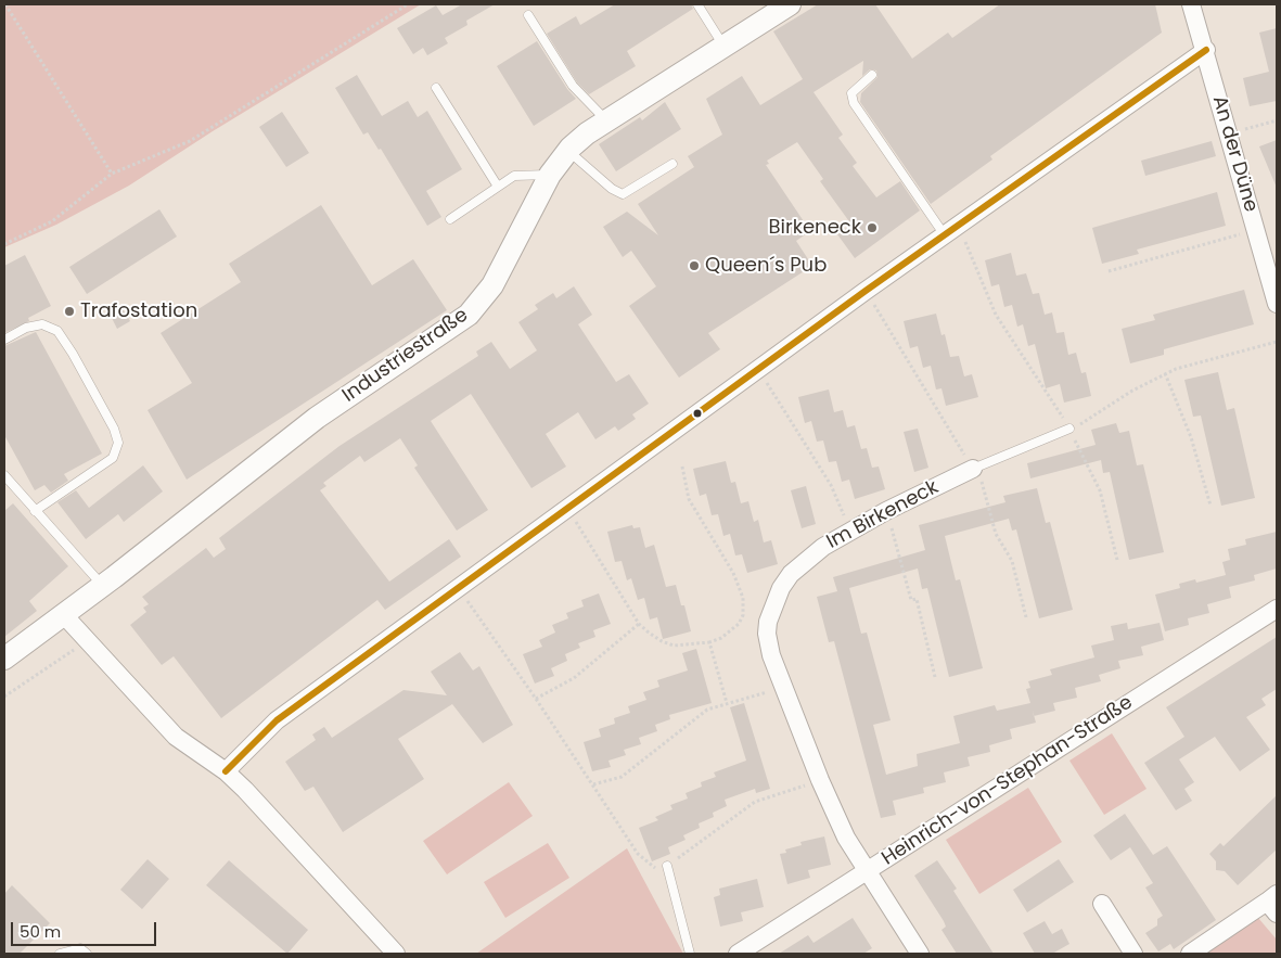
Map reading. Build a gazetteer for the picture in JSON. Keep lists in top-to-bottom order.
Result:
{
  "streets": {
    "street": [
      "An der Düne",
      "Industriestraße",
      "Im Birkeneck",
      "Heinrich-von-Stephan-Straße"
    ]
  },
  "crossings": [
    ["Im Birkeneck", "Heinrich-von-Stephan-Straße"]
  ],
  "places": ["Birkeneck", "Queen´s Pub", "Trafostation"],
  "scale_bar": "50 m"
}
